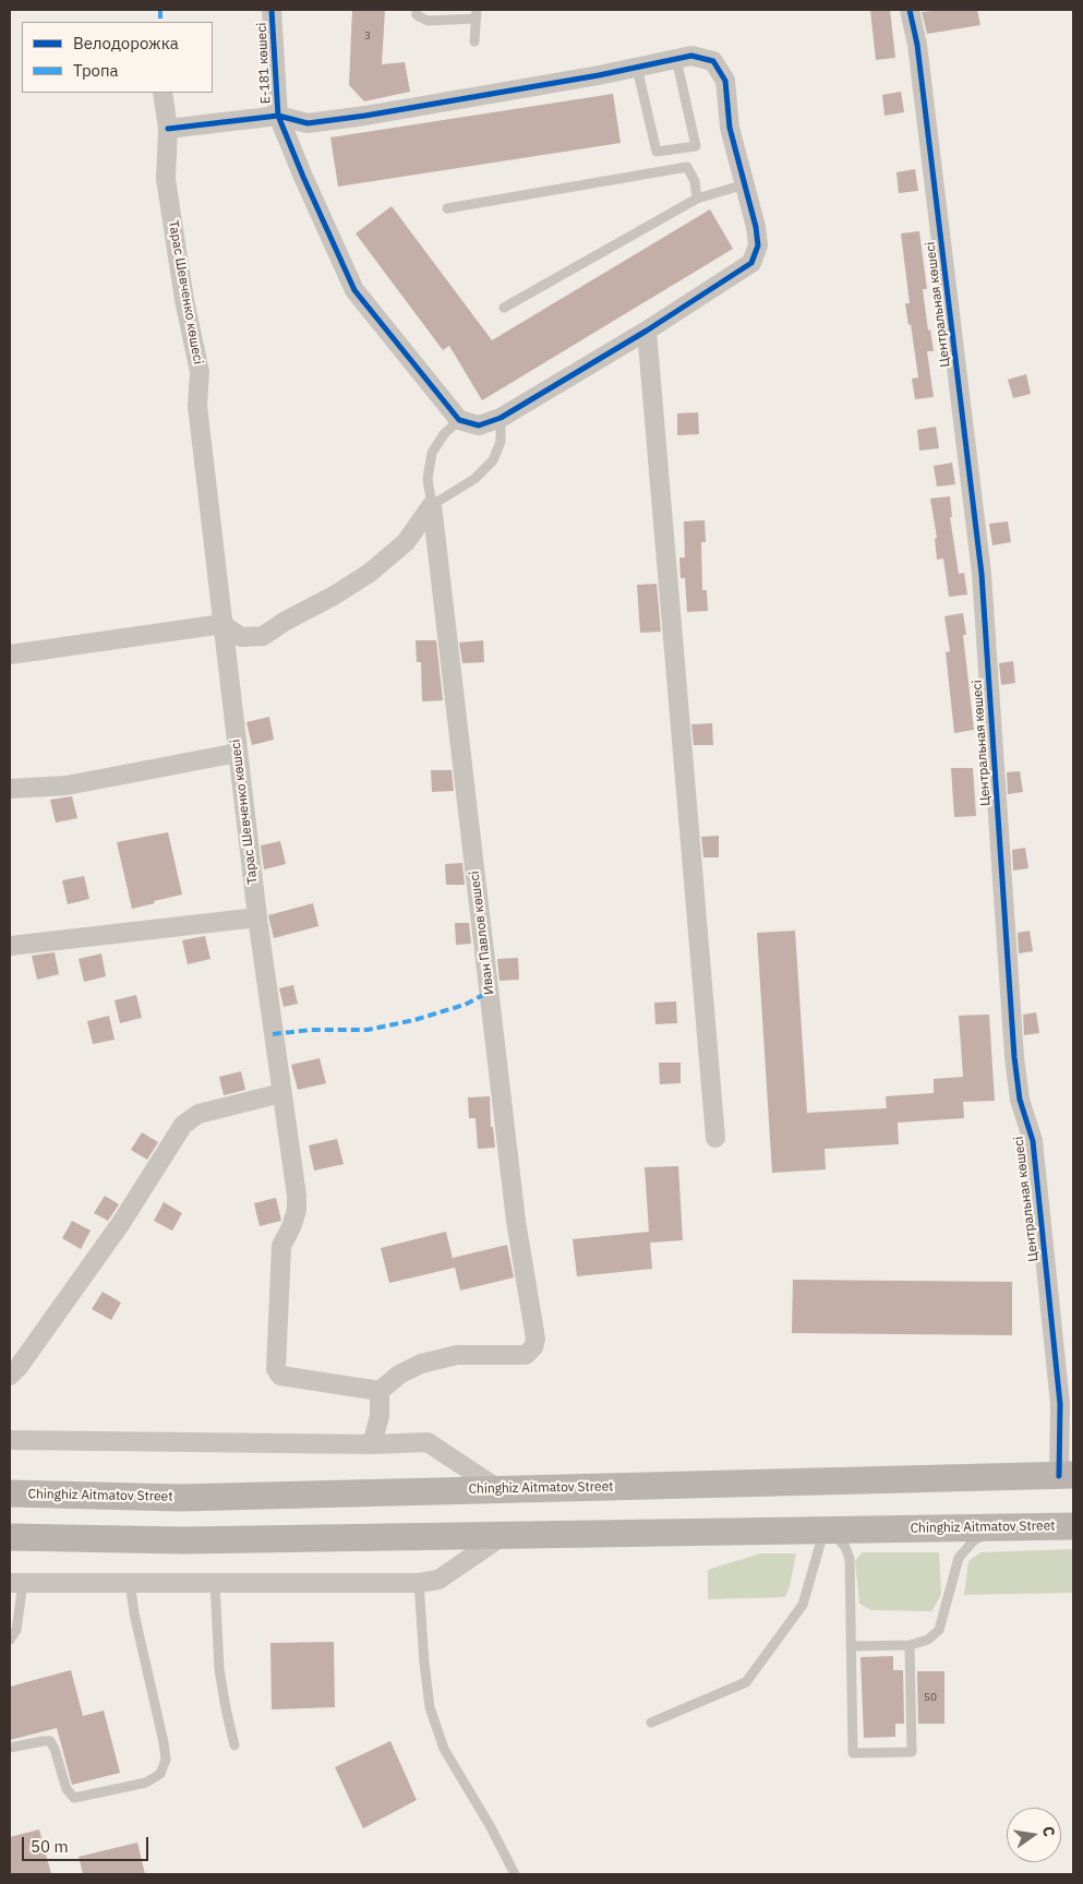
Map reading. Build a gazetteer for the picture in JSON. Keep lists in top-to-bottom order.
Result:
{
  "streets": {
    "main road": ["Chinghiz Aitmatov Street"],
    "street": [
      "Е-181 көшесі",
      "Тарас Шевченко көшесі",
      "Центральная көшесі",
      "Иван Павлов көшесі"
    ]
  },
  "crossings": [
    ["Тарас Шевченко көшесі", "Иван Павлов көшесі"],
    ["Центральная көшесі", "Chinghiz Aitmatov Street"]
  ],
  "house_numbers": ["3", "50"],
  "legend": ["Велодорожка", "Тропа"],
  "scale_bar": "50 m",
  "north": "right"
}
